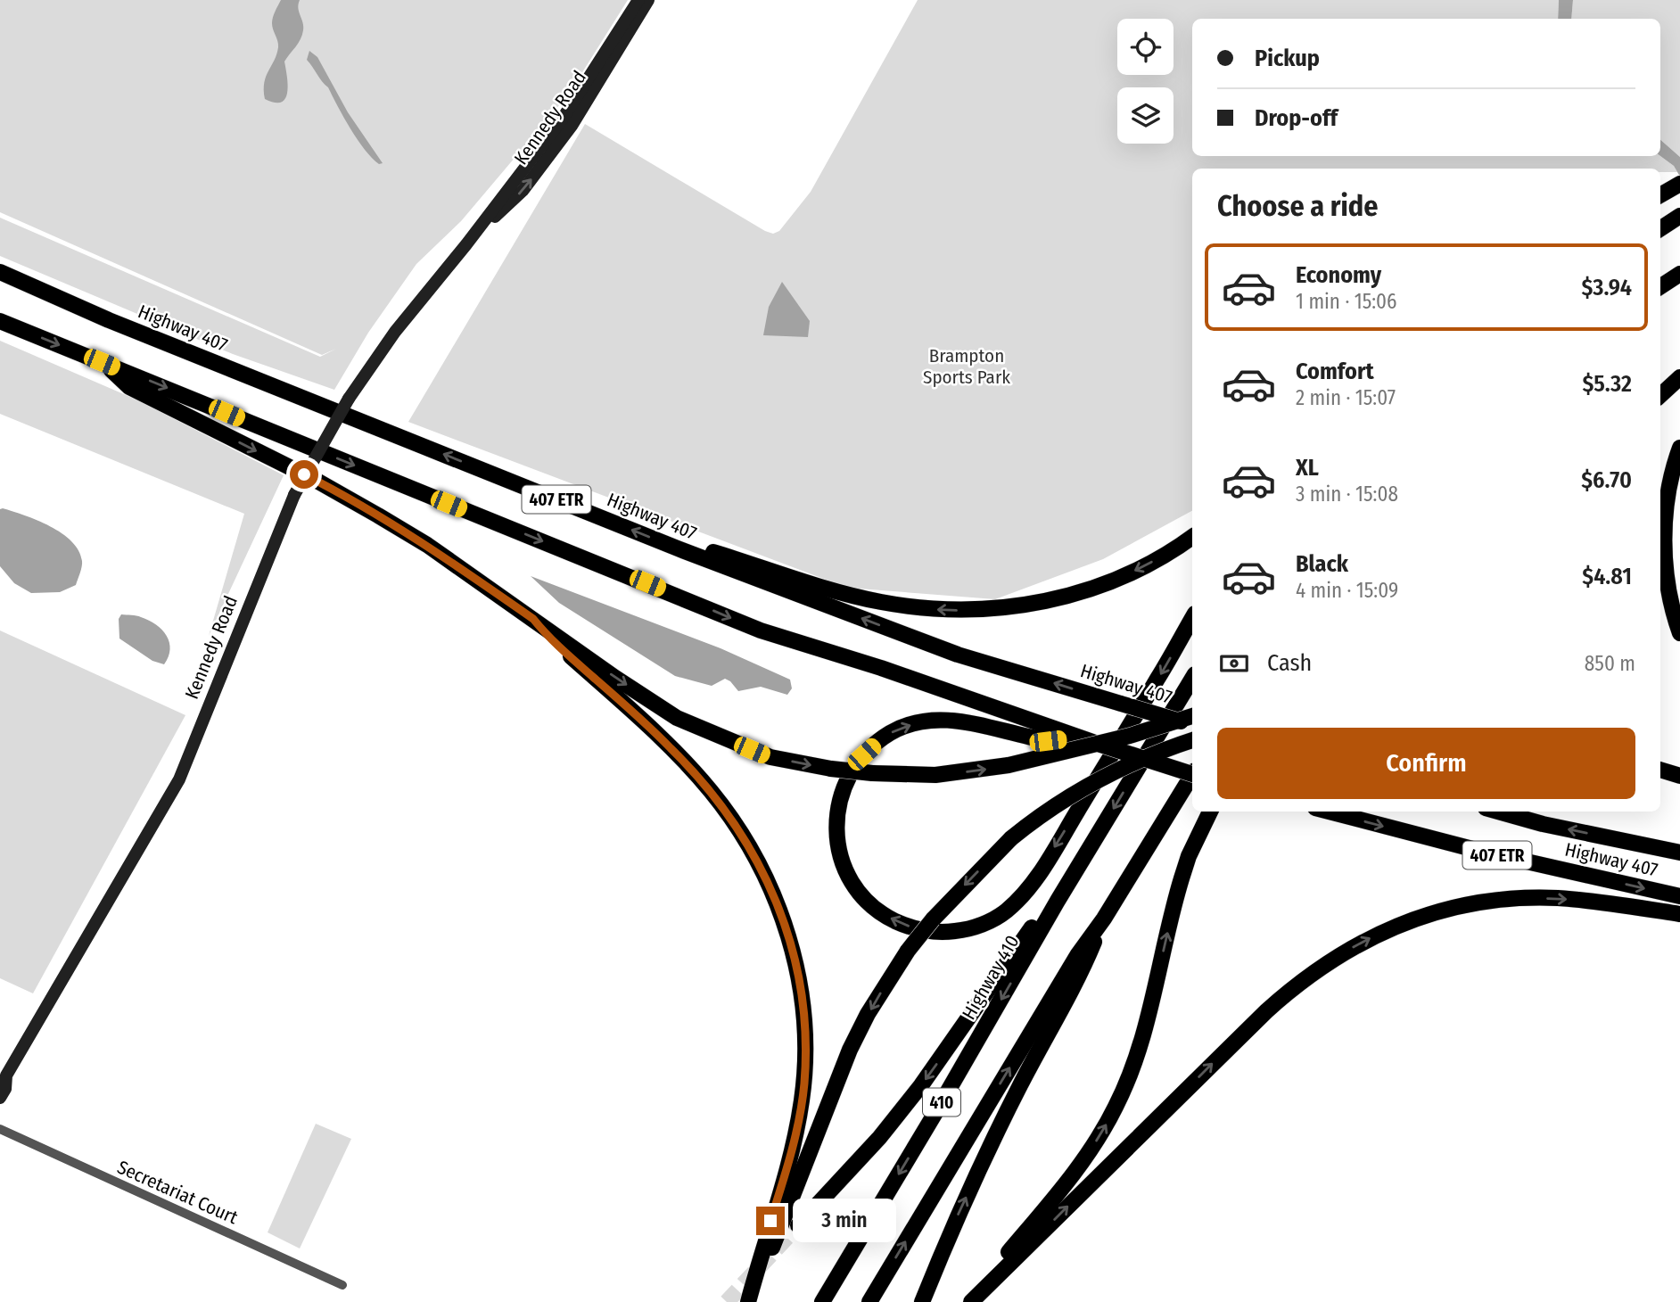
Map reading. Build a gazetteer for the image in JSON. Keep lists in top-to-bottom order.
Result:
{
  "streets": {
    "highway": [
      "Highway 407",
      "407 ETR",
      "Highway 410",
      "410"
    ],
    "main road": ["Kennedy Road"],
    "street": ["Secretariat Court"]
  },
  "parks": ["Brampton Sports Park"],
  "page": {
    "banner": ["Pickup", "Drop-off"],
    "heading": "Choose a ride",
    "list": [
      {
        "name": "Economy",
        "note": "1 min · 15:06",
        "value": "$3.94"
      },
      {
        "name": "Comfort",
        "note": "2 min · 15:07",
        "value": "$5.32"
      },
      {
        "name": "XL",
        "note": "3 min · 15:08",
        "value": "$6.70"
      },
      {
        "name": "Black",
        "note": "4 min · 15:09",
        "value": "$4.81"
      }
    ],
    "pay": ["Cash", "850 m"],
    "buttons": "Confirm",
    "bubble": "3 min"
  }
}
